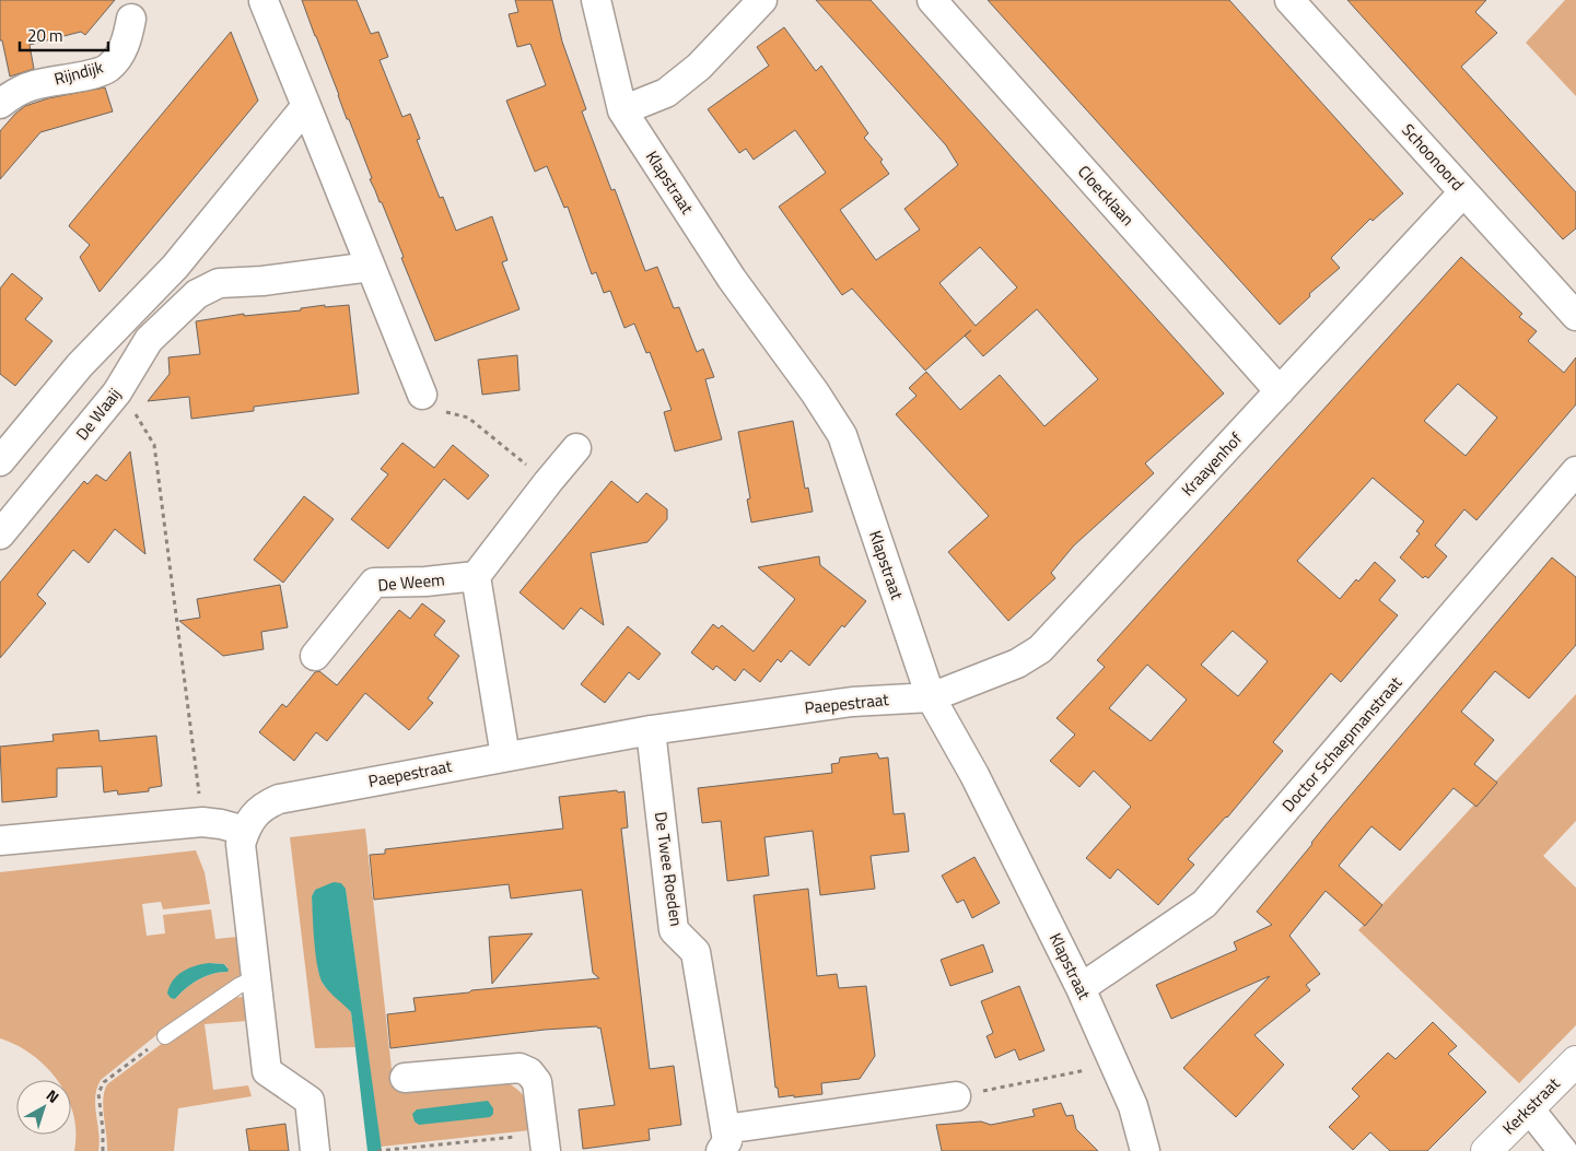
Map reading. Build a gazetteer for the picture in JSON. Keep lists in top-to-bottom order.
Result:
{
  "streets": {
    "street": [
      "Rijndijk",
      "Schoonoord",
      "Klapstraat",
      "Cloecklaan",
      "De Waaij",
      "Kraayenhof",
      "De Weem",
      "Paepestraat",
      "Doctor Schaepmanstraat",
      "De Twee Roeden",
      "Kerkstraat"
    ]
  },
  "crossings": [
    ["Schoonoord", "Kraayenhof"],
    ["Klapstraat", "Kraayenhof"],
    ["Klapstraat", "Paepestraat"],
    ["Klapstraat", "Doctor Schaepmanstraat"],
    ["Cloecklaan", "Kraayenhof"],
    ["Kraayenhof", "Paepestraat"],
    ["Paepestraat", "De Twee Roeden"]
  ],
  "scale_bar": "20 m",
  "north": "top right"
}
